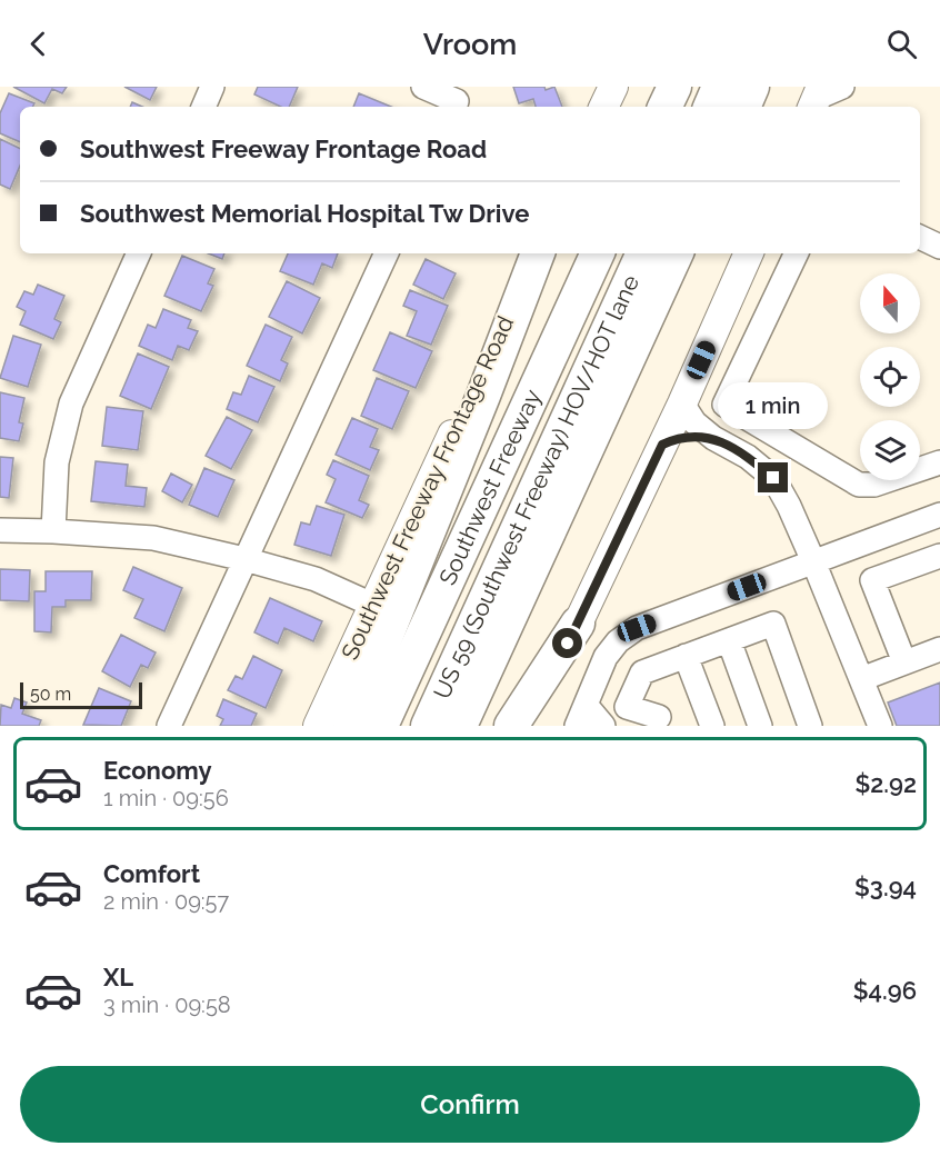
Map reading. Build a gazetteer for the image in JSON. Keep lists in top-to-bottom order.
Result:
{
  "streets": {
    "highway": ["Southwest Freeway", "US 59 (Southwest Freeway) HOV/HOT lane"],
    "main road": ["Southwest Freeway Frontage Road"]
  },
  "scale_bar": "50 m",
  "north": "top",
  "page": {
    "header": "Vroom",
    "banner": ["Southwest Freeway Frontage Road", "Southwest Memorial Hospital Tw Drive"],
    "bubble": "1 min",
    "scale": "50 m",
    "list": [
      {
        "name": "Economy",
        "note": "1 min · 09:56",
        "value": "$2.92"
      },
      {
        "name": "Comfort",
        "note": "2 min · 09:57",
        "value": "$3.94"
      },
      {
        "name": "XL",
        "note": "3 min · 09:58",
        "value": "$4.96"
      }
    ],
    "buttons": "Confirm"
  }
}
